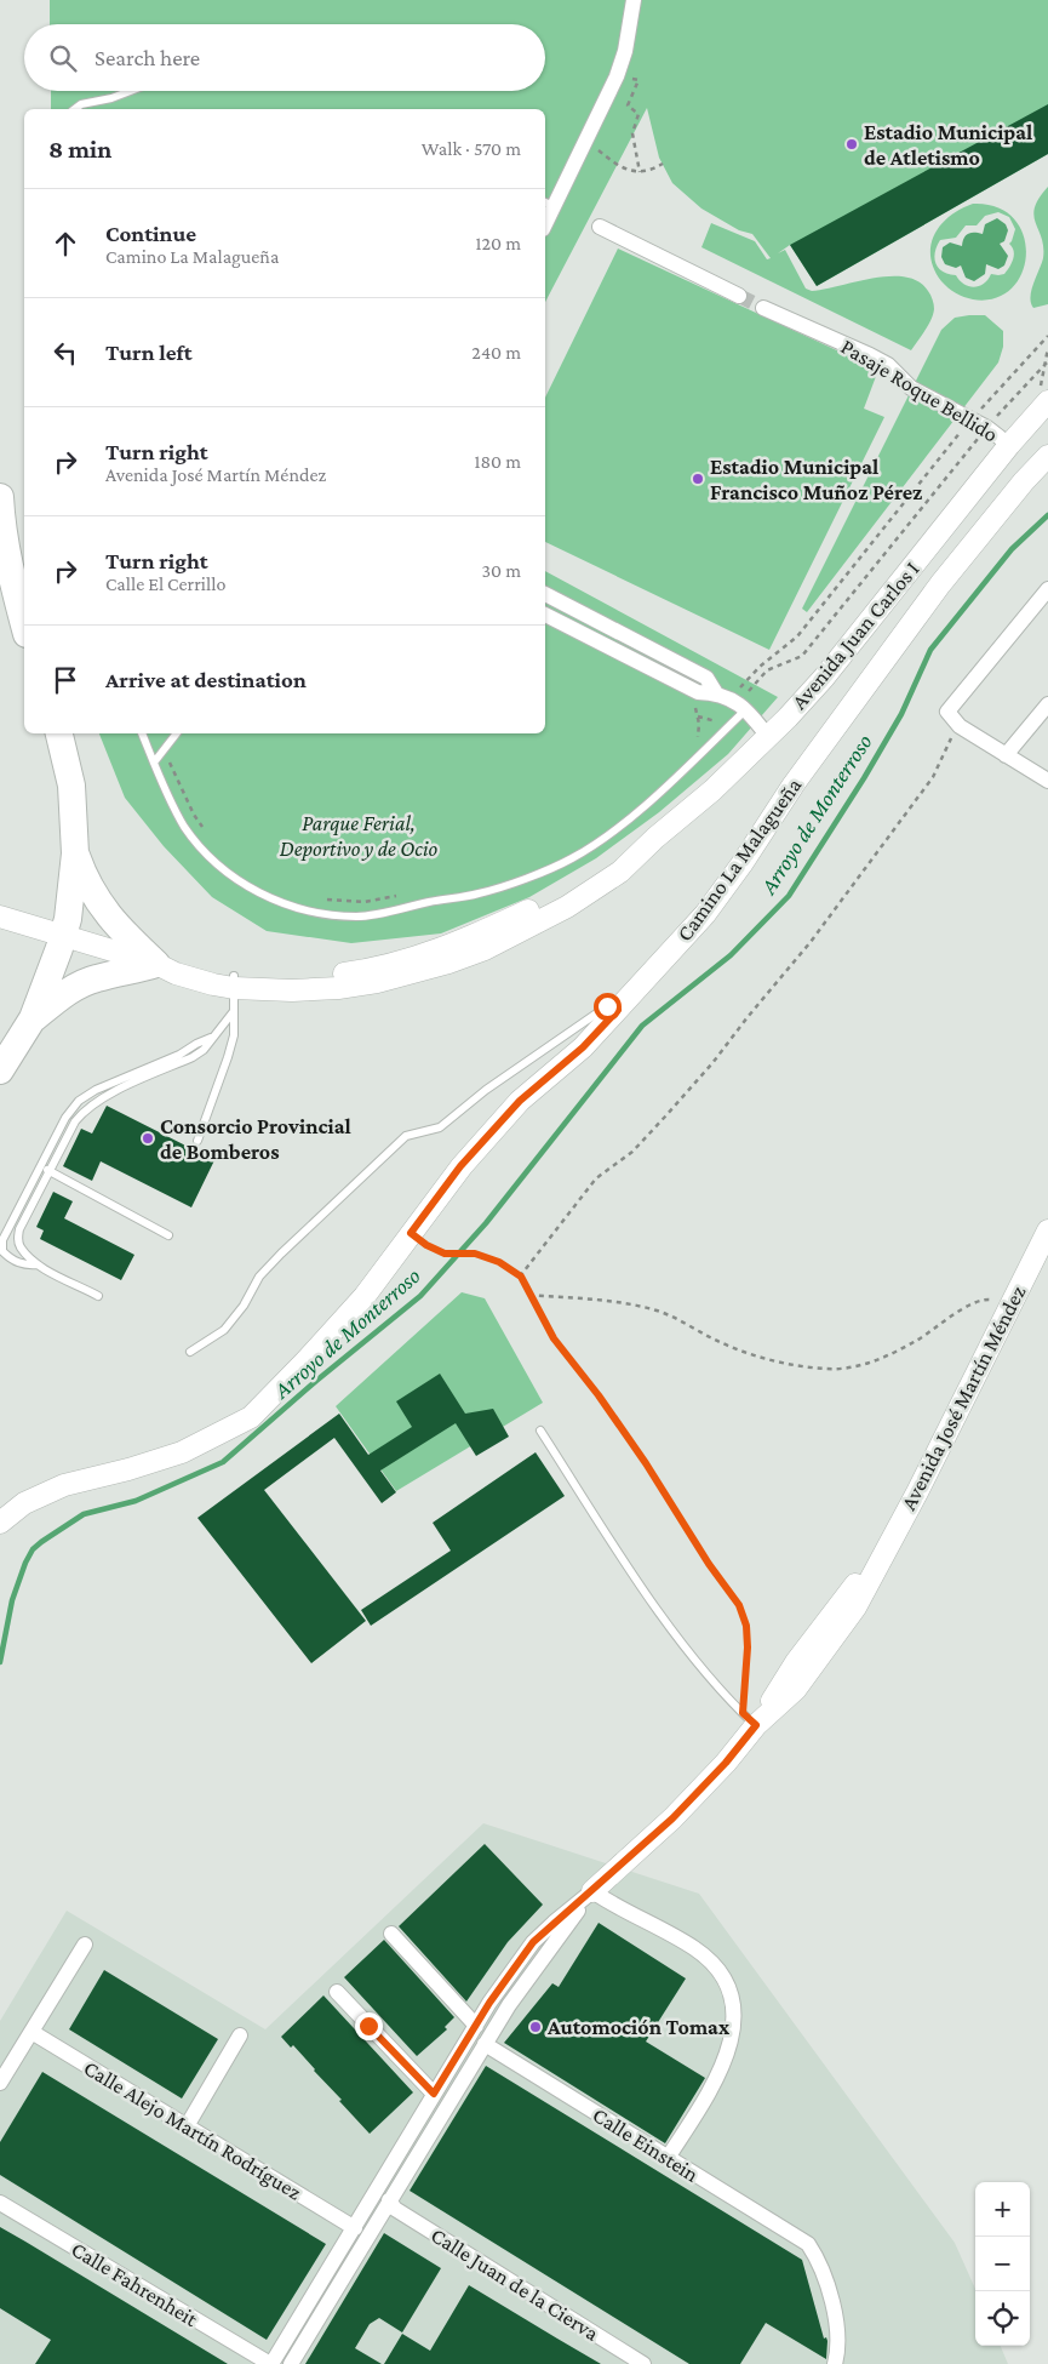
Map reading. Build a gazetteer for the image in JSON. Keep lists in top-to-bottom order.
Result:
{
  "streets": {
    "street": [
      "Pasaje Roque Bellido",
      "Avenida Juan Carlos I",
      "Camino La Malagueña",
      "Avenida José Martín Méndez",
      "Calle Alejo Martín Rodríguez",
      "Calle Einstein",
      "Calle Fahrenheit",
      "Calle Juan de la Cierva"
    ]
  },
  "crossings": [
    ["Pasaje Roque Bellido", "Avenida Juan Carlos I"],
    ["Avenida José Martín Méndez", "Calle Alejo Martín Rodríguez"],
    ["Avenida José Martín Méndez", "Calle Einstein"],
    ["Avenida José Martín Méndez", "Calle Fahrenheit"],
    ["Avenida José Martín Méndez", "Calle Juan de la Cierva"]
  ],
  "water": ["Arroyo de Monterroso"],
  "parks": ["Parque Ferial, Deportivo y de Ocio"],
  "places": [
    "Estadio Municipal de Atletismo",
    "Estadio Municipal Francisco Muñoz Pérez",
    "Consorcio Provincial de Bomberos",
    "Automoción Tomax"
  ],
  "page": {
    "search": "Search here",
    "heading": ["8 min", "Walk · 570 m"],
    "list": [
      ["Continue", "Camino La Malagueña", "120 m"],
      ["Turn left", "240 m"],
      ["Turn right", "Avenida José Martín Méndez", "180 m"],
      ["Turn right", "Calle El Cerrillo", "30 m"],
      "Arrive at destination"
    ],
    "map_buttons": ["+", "−"]
  }
}
